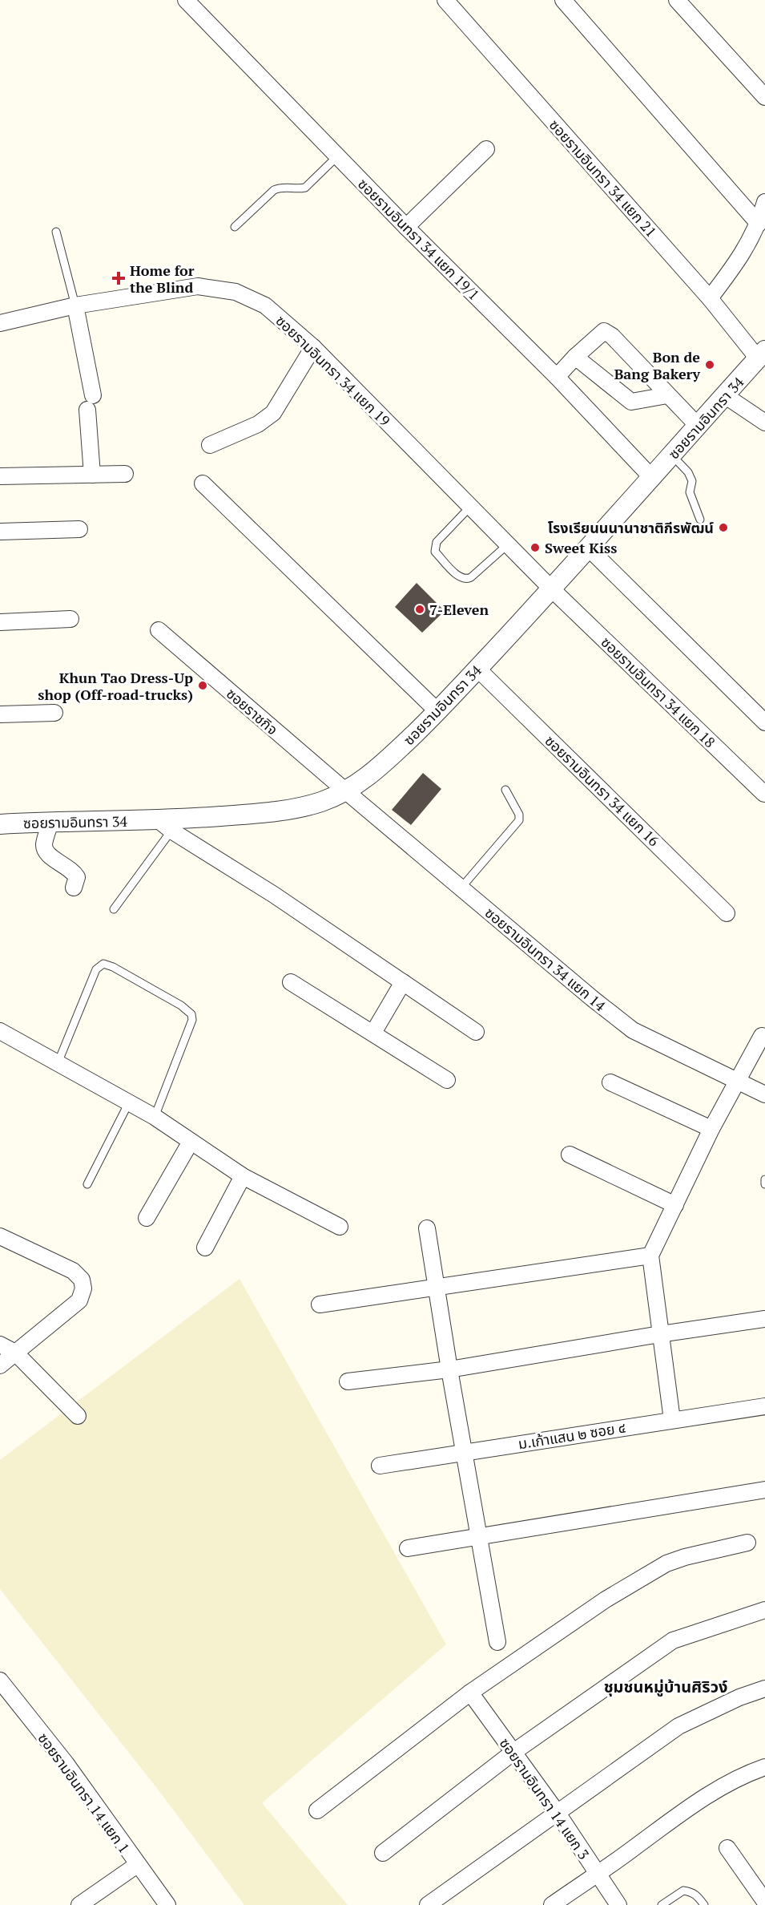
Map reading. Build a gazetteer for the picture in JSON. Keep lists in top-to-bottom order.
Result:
{
  "streets": {
    "street": [
      "ซอยรามอินทรา 34 แยก 21",
      "ซอยรามอินทรา 34 แยก 19/1",
      "ซอยรามอินทรา 34 แยก 19",
      "ซอยรามอินทรา 34",
      "ซอยรามอินทรา 34 แยก 18",
      "ซอยราชกิจ",
      "ซอยรามอินทรา 34 แยก 16",
      "ซอยรามอินทรา 34 แยก 14",
      "ม.เก้าแสน ๒ ซอย ๔",
      "ซอยรามอินทรา 14 แยก 1",
      "ซอยรามอินทรา 14 แยก 3"
    ]
  },
  "crossings": [
    ["ซอยรามอินทรา 34 แยก 21", "ซอยรามอินทรา 34"],
    ["ซอยรามอินทรา 34 แยก 19/1", "ซอยรามอินทรา 34"],
    ["ซอยรามอินทรา 34 แยก 19", "ซอยรามอินทรา 34"],
    ["ซอยรามอินทรา 34 แยก 19", "ซอยรามอินทรา 34 แยก 18"],
    ["ซอยรามอินทรา 34", "ซอยรามอินทรา 34 แยก 18"],
    ["ซอยรามอินทรา 34", "ซอยราชกิจ"],
    ["ซอยรามอินทรา 34", "ซอยรามอินทรา 34 แยก 16"],
    ["ซอยรามอินทรา 34", "ซอยรามอินทรา 34 แยก 14"],
    ["ซอยราชกิจ", "ซอยรามอินทรา 34 แยก 14"]
  ],
  "districts": ["ชุมชนหมู่บ้านศิริวง์"],
  "places": {
    "health": ["Home for the Blind"],
    "other": [
      "Bon de Bang Bakery",
      "โรงเรียนนนานาชาติกีรพัฒน์",
      "Sweet Kiss",
      "7-Eleven",
      "Khun Tao Dress-Up shop (Off-road-trucks)"
    ]
  }
}
